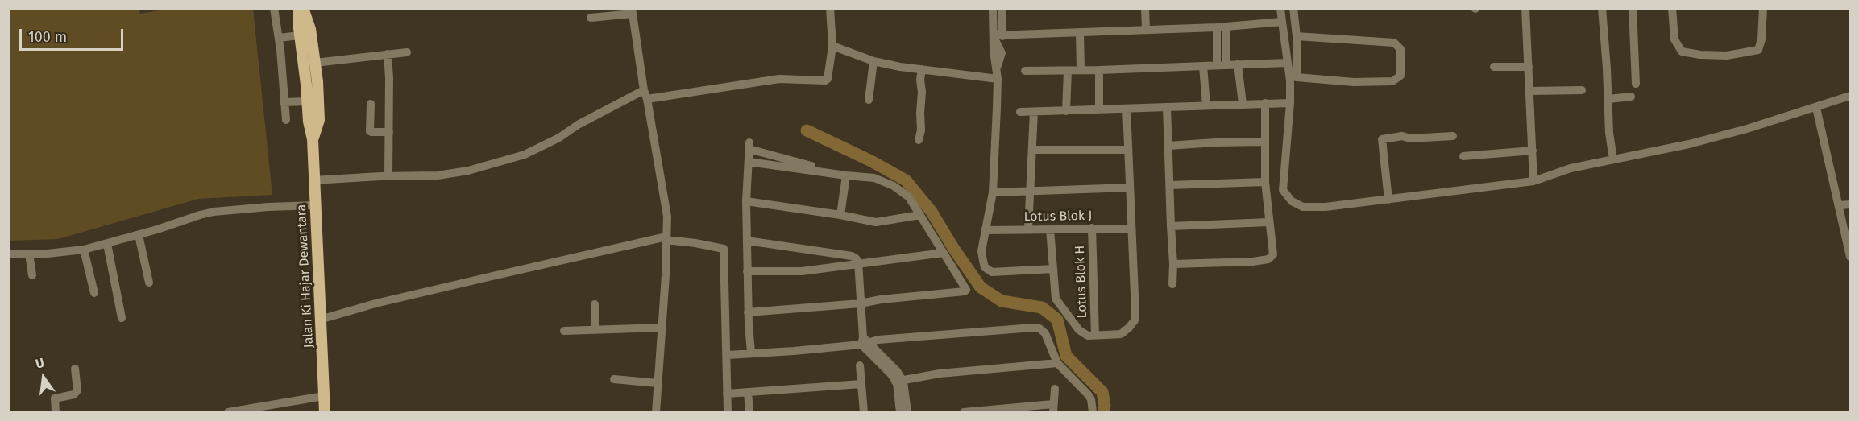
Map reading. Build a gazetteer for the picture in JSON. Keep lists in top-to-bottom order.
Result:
{
  "streets": {
    "main road": ["Jalan Ki Hajar Dewantara"],
    "street": ["Lotus Blok J", "Lotus Blok H"]
  },
  "crossings": [
    ["Lotus Blok J", "Lotus Blok H"]
  ],
  "scale_bar": "100 m",
  "north": "top"
}
